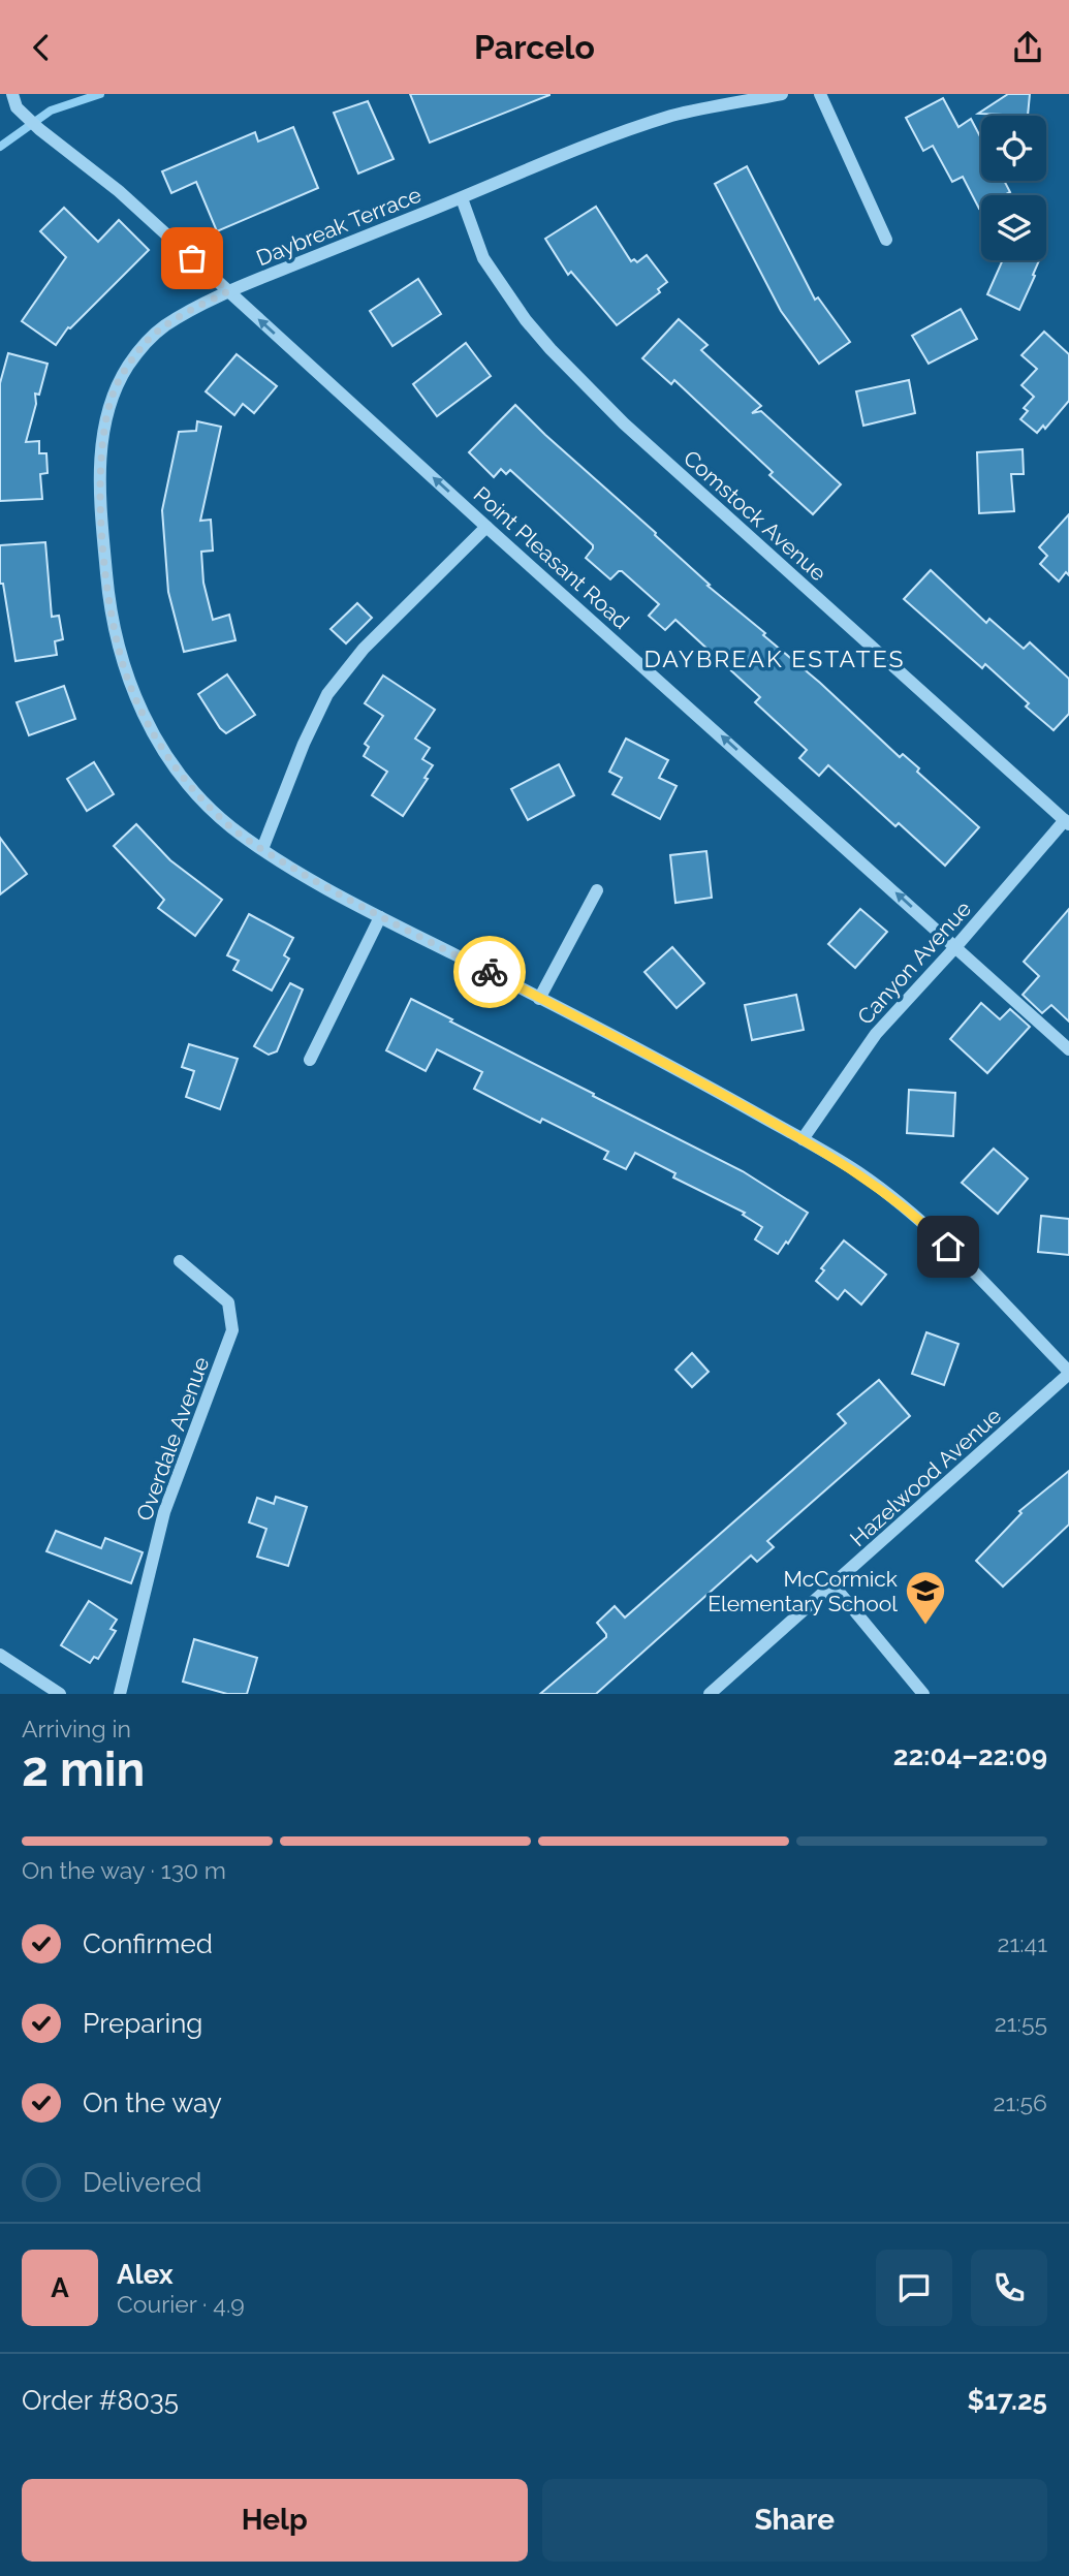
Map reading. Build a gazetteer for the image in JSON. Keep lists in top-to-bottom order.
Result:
{
  "streets": {
    "street": [
      "Daybreak Terrace",
      "Comstock Avenue",
      "Point Pleasant Road",
      "Canyon Avenue",
      "Overdale Avenue",
      "Hazelwood Avenue"
    ]
  },
  "crossings": [
    ["Daybreak Terrace", "Comstock Avenue"],
    ["Daybreak Terrace", "Point Pleasant Road"],
    ["Daybreak Terrace", "Canyon Avenue"],
    ["Daybreak Terrace", "Hazelwood Avenue"],
    ["Comstock Avenue", "Canyon Avenue"],
    ["Point Pleasant Road", "Canyon Avenue"]
  ],
  "one_way": ["Point Pleasant Road"],
  "districts": ["DAYBREAK ESTATES"],
  "places": {
    "school or university": ["McCormick Elementary School"]
  },
  "page": {
    "header": "Parcelo",
    "heading": ["2 min", "Arriving in", "22:04–22:09"],
    "panel": [
      "Alex",
      "Courier · 4.9",
      "Order #8035",
      "$17.25"
    ],
    "bar": "On the way · 130 m",
    "list": [
      ["Confirmed", "21:41"],
      ["Preparing", "21:55"],
      ["On the way", "21:56"],
      "Delivered"
    ],
    "round": "A",
    "buttons": ["Help", "Share"]
  }
}
